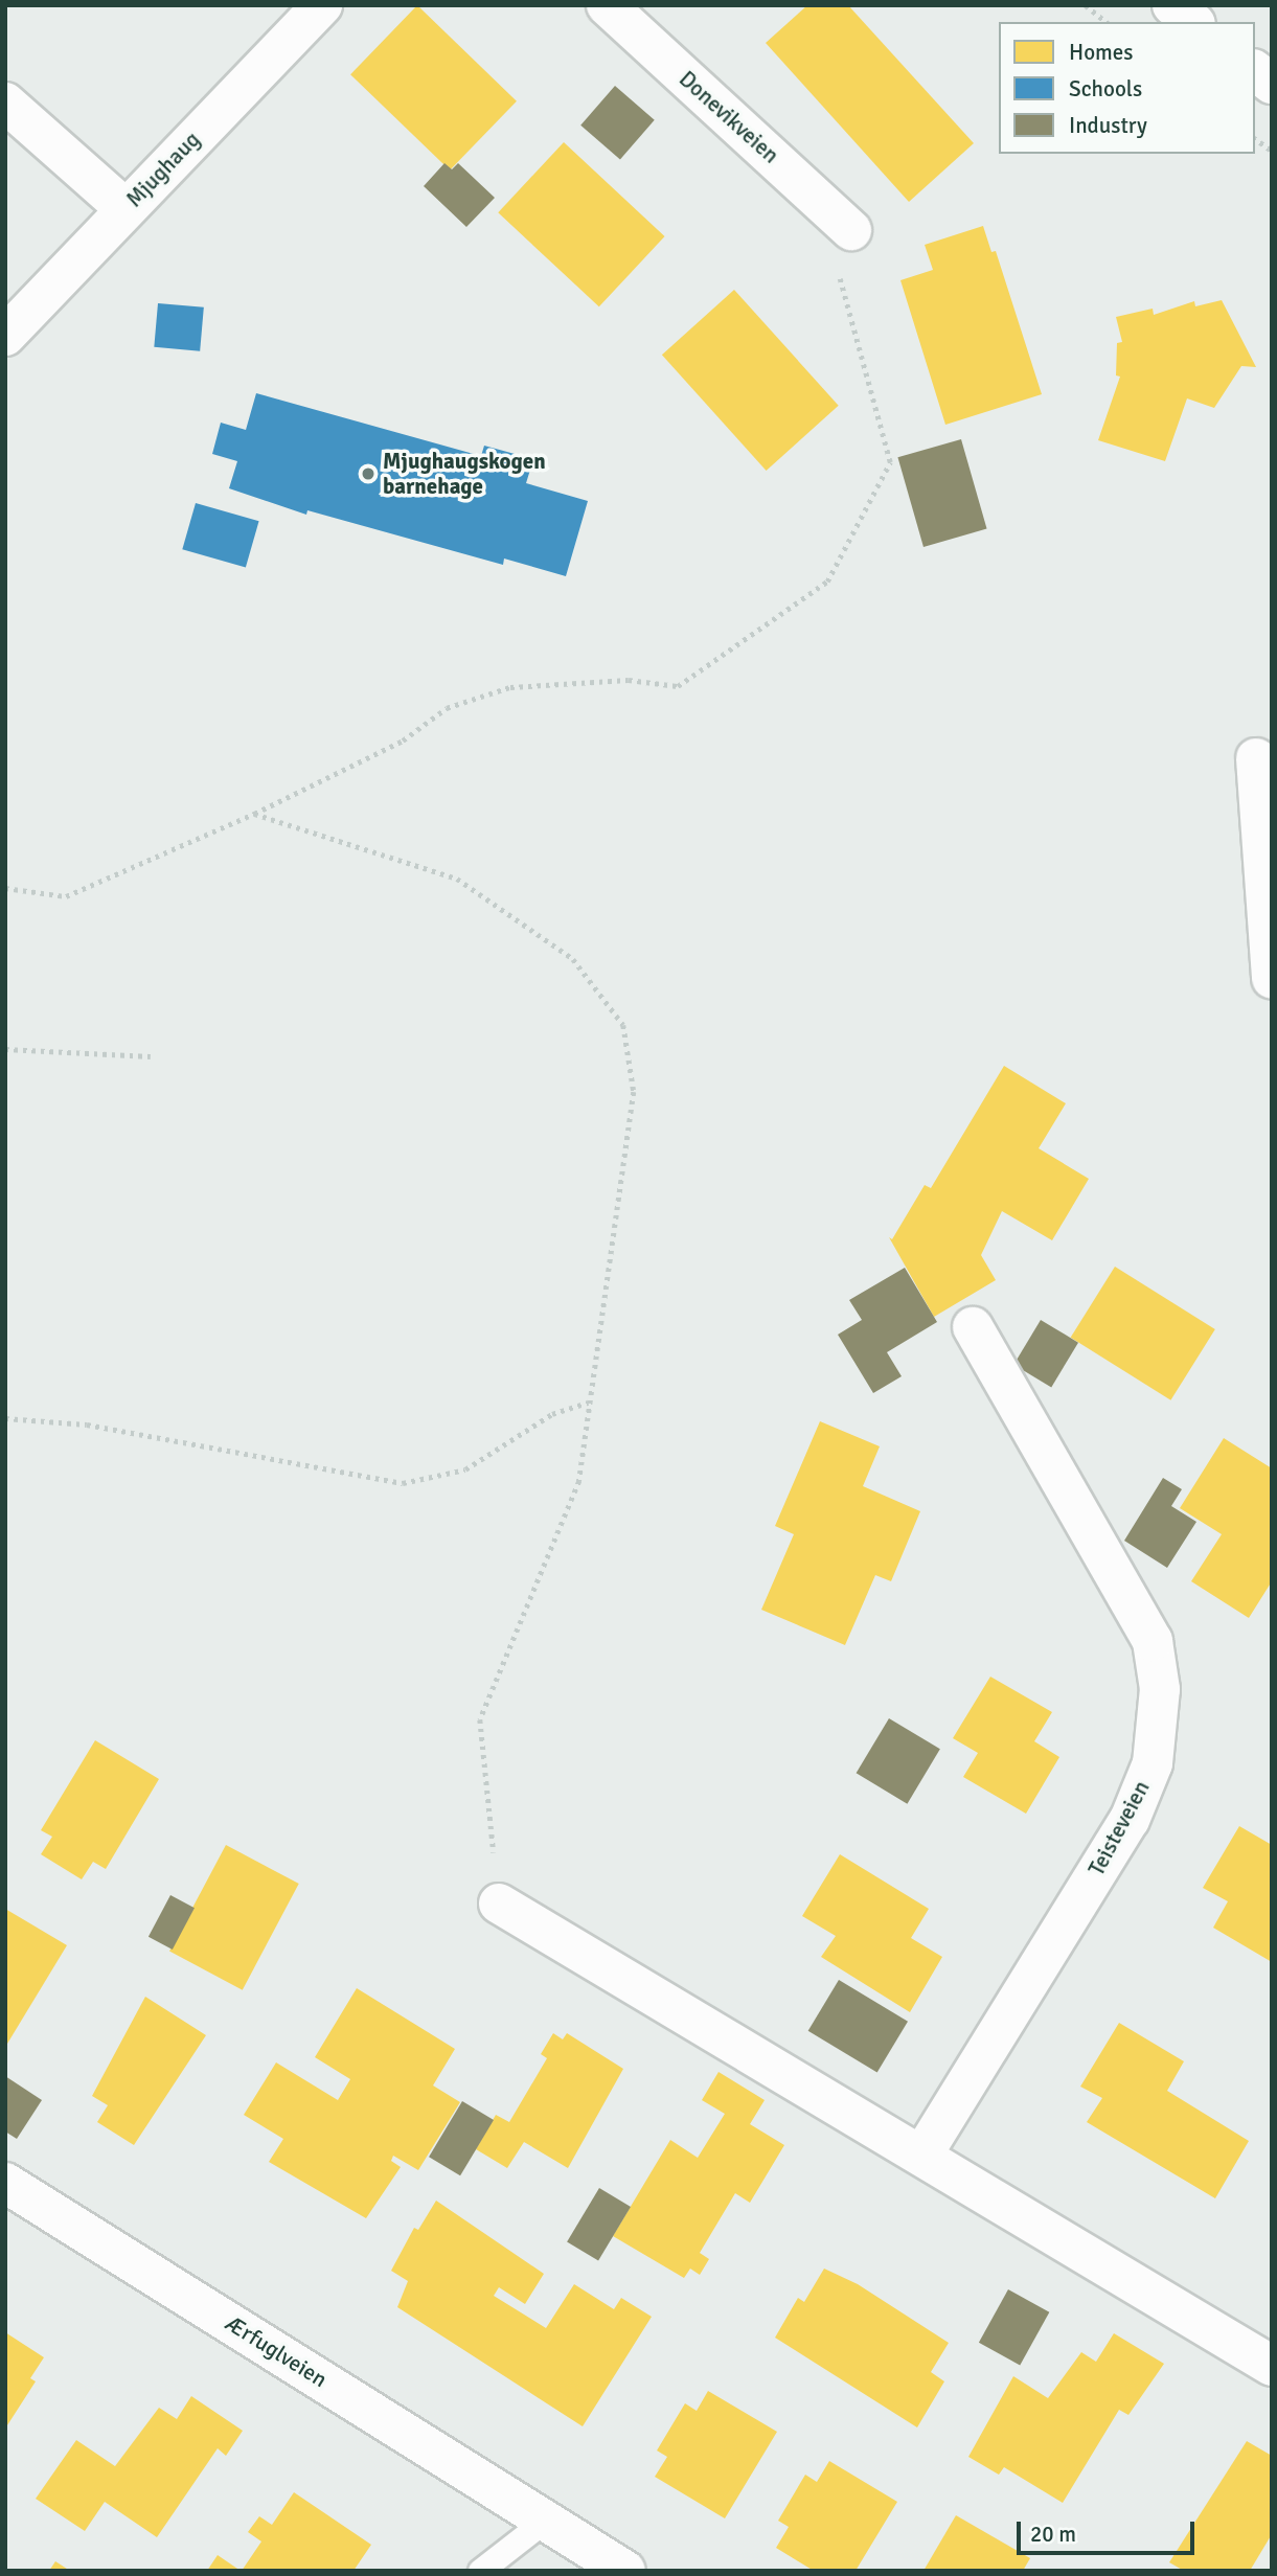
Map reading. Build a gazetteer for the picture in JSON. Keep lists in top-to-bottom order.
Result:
{
  "streets": {
    "street": [
      "Donevikveien",
      "Mjughaug",
      "Teisteveien",
      "Ærfuglveien"
    ]
  },
  "places": ["Mjughaugskogen barnehage"],
  "legend": ["Homes", "Schools", "Industry"],
  "scale_bar": "20 m"
}
